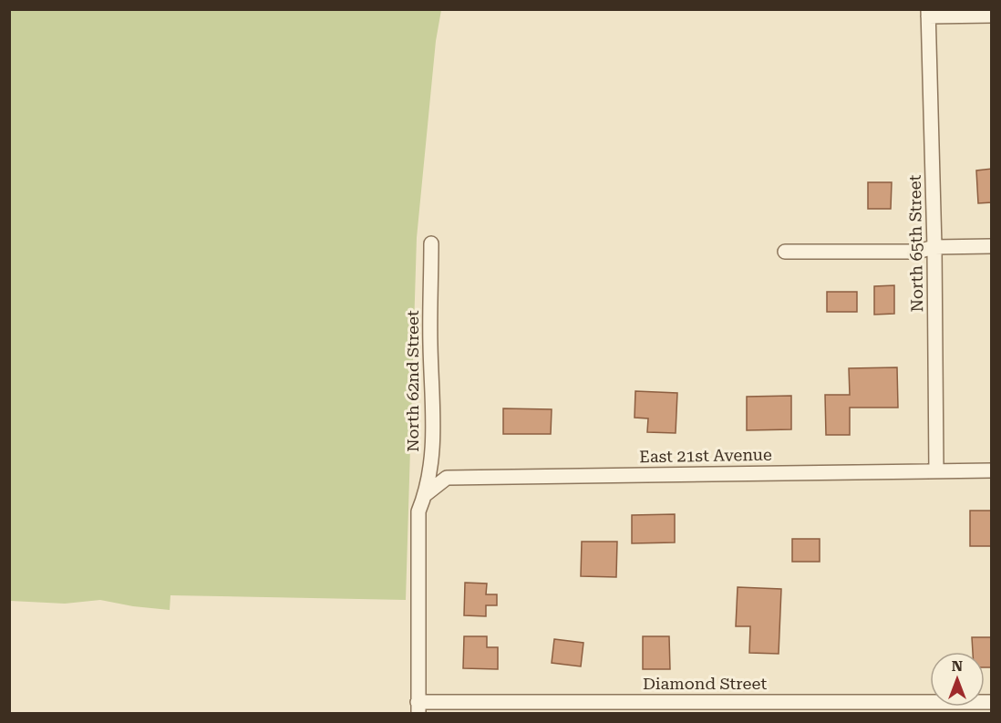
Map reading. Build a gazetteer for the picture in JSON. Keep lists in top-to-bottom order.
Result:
{
  "streets": {
    "street": [
      "North 65th Street",
      "North 62nd Street",
      "East 21st Avenue",
      "Diamond Street"
    ]
  },
  "crossings": [
    ["North 65th Street", "East 21st Avenue"],
    ["North 62nd Street", "East 21st Avenue"],
    ["North 62nd Street", "Diamond Street"]
  ],
  "north": "top"
}
